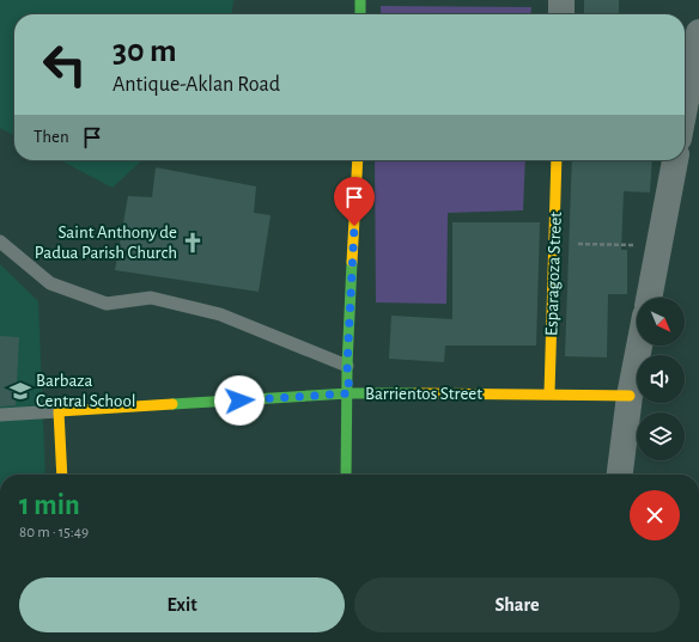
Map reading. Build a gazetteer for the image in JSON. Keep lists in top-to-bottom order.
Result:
{
  "streets": {
    "street": ["Esparagoza Street", "Barrientos Street"]
  },
  "crossings": [
    ["Esparagoza Street", "Barrientos Street"]
  ],
  "places": {
    "church": ["Saint Anthony de Padua Parish Church"],
    "school or university": ["Barbaza Central School"]
  },
  "north": "bottom right",
  "page": {
    "turn": ["30 m", "Antique-Aklan Road"],
    "then": "Then",
    "heading": ["1 min", "80 m · 15:49"],
    "buttons": ["Exit", "Share"]
  }
}
